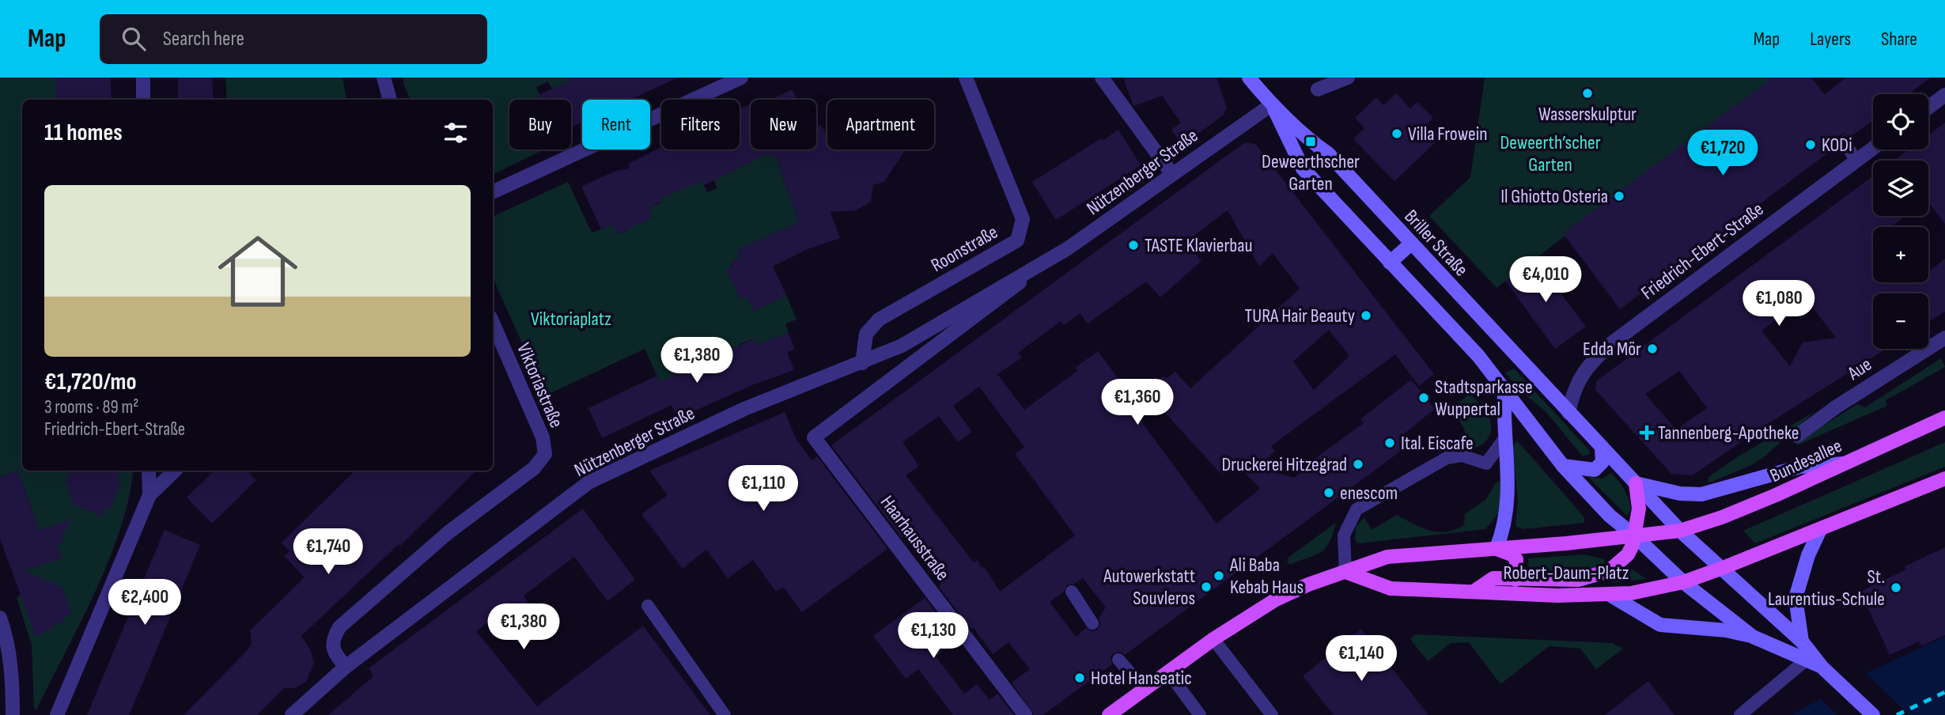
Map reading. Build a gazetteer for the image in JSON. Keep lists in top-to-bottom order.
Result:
{
  "streets": {
    "main road": ["Briller Straße", "Bundesallee", "Robert-Daum-Platz"],
    "street": [
      "Nützenberger Straße",
      "Roonstraße",
      "Friedrich-Ebert-Straße",
      "Aue",
      "Viktoriastraße",
      "Haarhausstraße"
    ]
  },
  "crossings": [
    ["Nützenberger Straße", "Briller Straße"],
    ["Nützenberger Straße", "Roonstraße"],
    ["Nützenberger Straße", "Viktoriastraße"],
    ["Nützenberger Straße", "Haarhausstraße"],
    ["Briller Straße", "Friedrich-Ebert-Straße"],
    ["Briller Straße", "Robert-Daum-Platz"],
    ["Bundesallee", "Robert-Daum-Platz"]
  ],
  "parks": ["Deweerth’scher Garten", "Viktoriaplatz"],
  "places": {
    "other": [
      "Wasserskulptur",
      "Villa Frowein",
      "KODi",
      "Il Ghiotto Osteria",
      "TASTE Klavierbau",
      "TURA Hair Beauty",
      "Edda Mör",
      "Stadtsparkasse Wuppertal",
      "Ital. Eiscafe",
      "Druckerei Hitzegrad",
      "enescom",
      "Ali Baba Kebab Haus",
      "Autowerkstatt Souvleros",
      "St. Laurentius-Schule",
      "Hotel Hanseatic"
    ],
    "transit": ["Deweerthscher Garten"],
    "health": ["Tannenberg-Apotheke"]
  },
  "page": {
    "header": "Map",
    "search": "Search here",
    "nav": ["Map", "Layers", "Share"],
    "map_buttons": ["+", "−"],
    "chip": [
      "Buy",
      "Rent",
      "Filters",
      "New",
      "Apartment"
    ],
    "heading": "11 homes",
    "price": [
      "€1,720",
      "€4,010",
      "€1,080",
      "€1,380",
      "€1,360",
      "€1,110",
      "€1,740",
      "€2,400",
      "€1,380",
      "€1,130",
      "€1,140"
    ],
    "list": [
      {
        "name": "€1,720/mo",
        "note": "3 rooms · 89 m² · Friedrich-Ebert-Straße"
      }
    ]
  }
}
